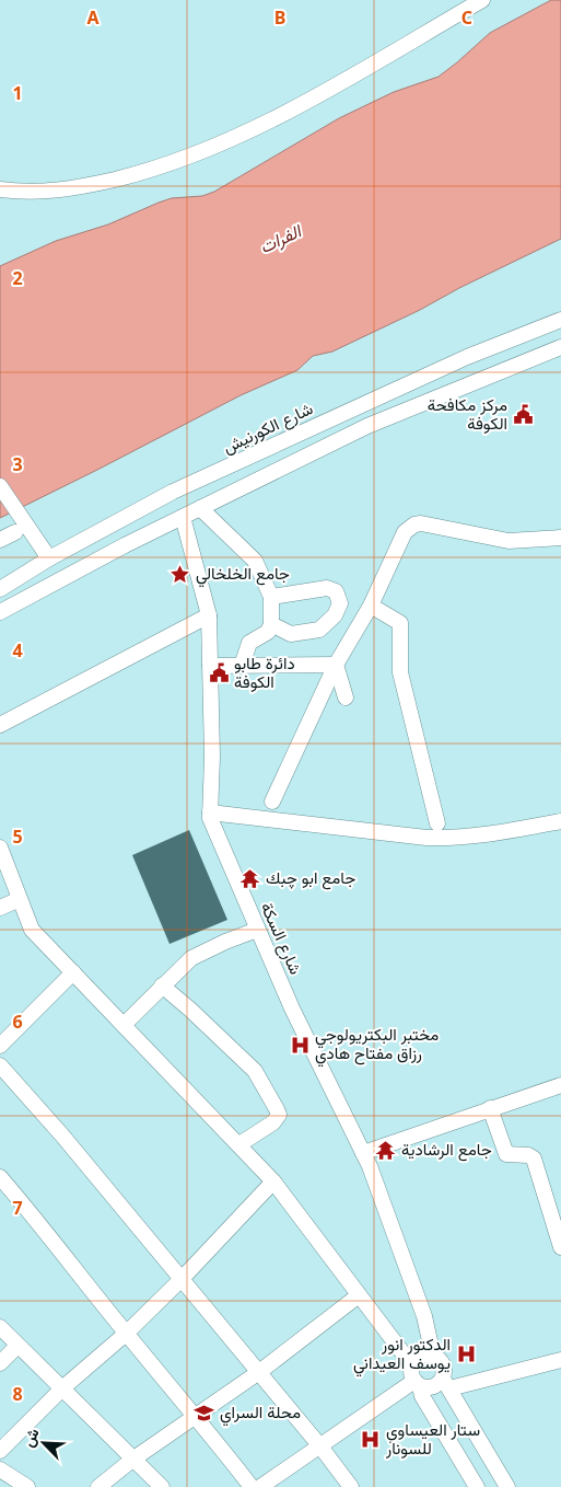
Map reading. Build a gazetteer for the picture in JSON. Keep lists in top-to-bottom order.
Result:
{
  "streets": {
    "street": ["شارع الكورنيش", "شارع السكة"]
  },
  "water": ["الفرات"],
  "places": {
    "public building": ["مركز مكافحة الكوفة", "دائرة طابو الكوفة"],
    "place": ["جامع الخلخالي"],
    "temple": ["جامع ابو چبك", "جامع الرشادية"],
    "hospital": ["مختبر البكتريولوجي رزاق مفتاح هادي", "الدكتور انور يوسف العيداني", "ستار العيساوي للسونار"],
    "school or university": ["محلة السراي"]
  },
  "north": "top left",
  "grid": {
    "columns": ["A", "B", "C"],
    "rows": [
      "1",
      "2",
      "3",
      "4",
      "5",
      "6",
      "7",
      "8"
    ]
  }
}
